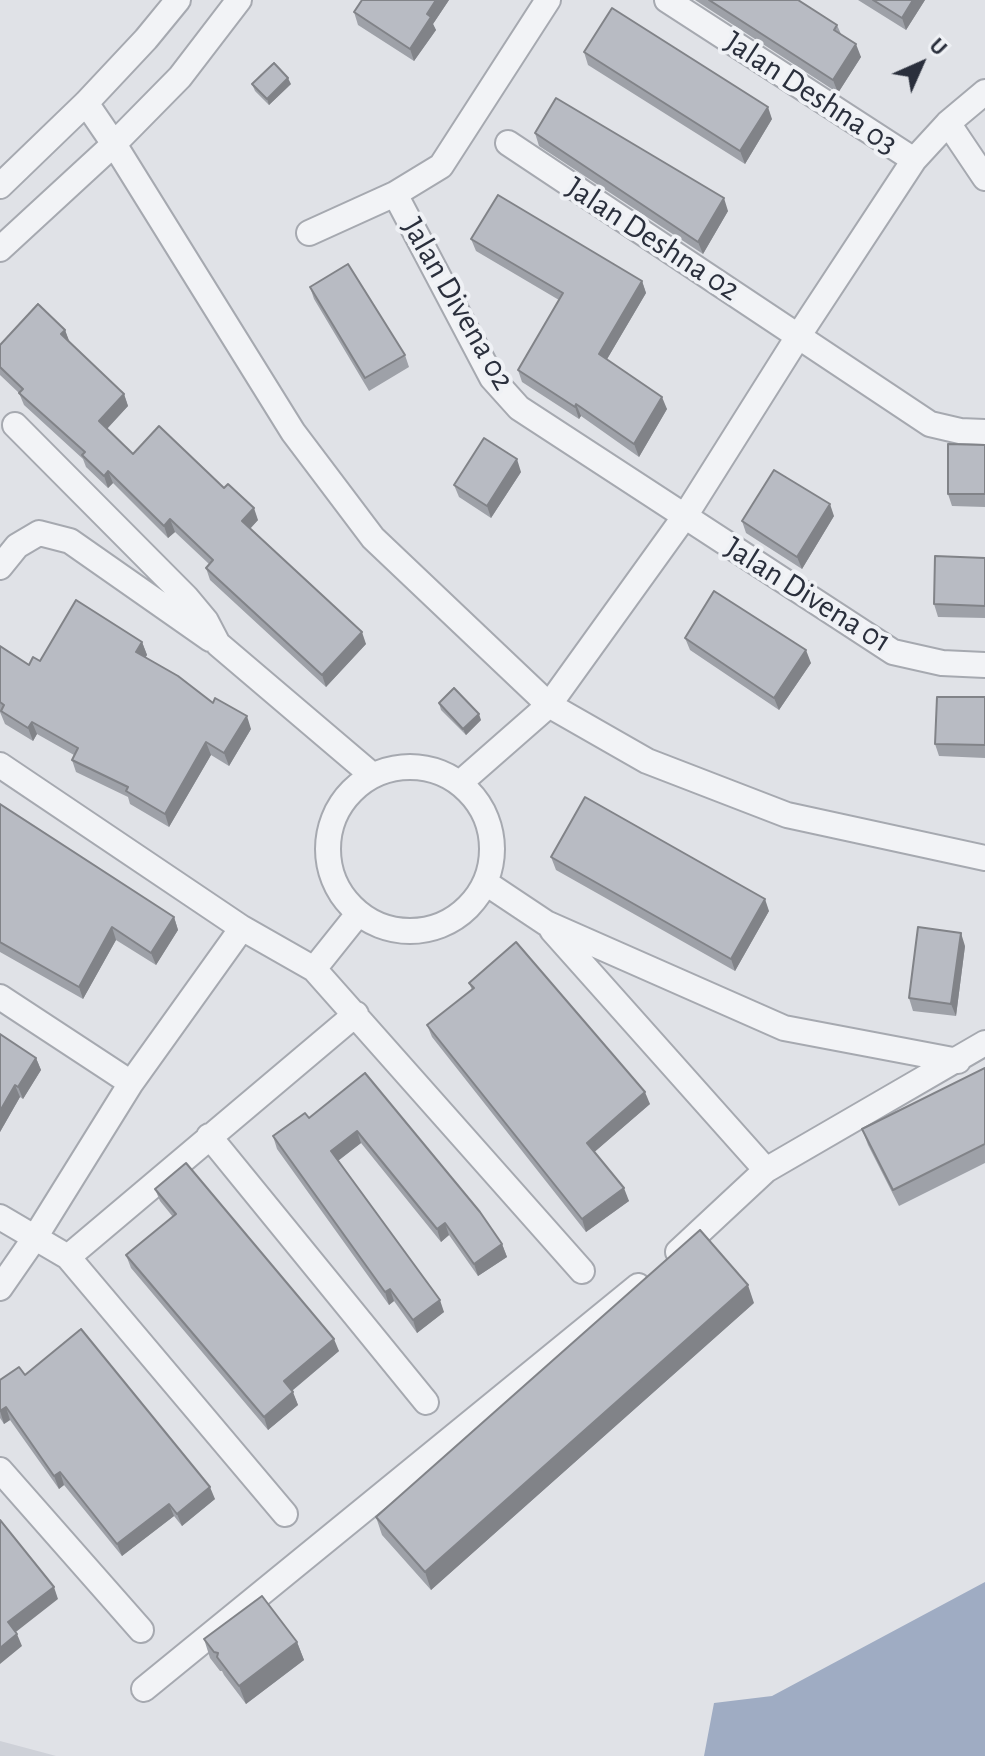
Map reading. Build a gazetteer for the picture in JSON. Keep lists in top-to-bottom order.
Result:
{
  "streets": {
    "street": [
      "Jalan Deshna 03",
      "Jalan Deshna 02",
      "Jalan Divena 02",
      "Jalan Divena 01"
    ]
  },
  "crossings": [
    ["Jalan Divena 02", "Jalan Divena 01"]
  ],
  "north": "top right"
}
